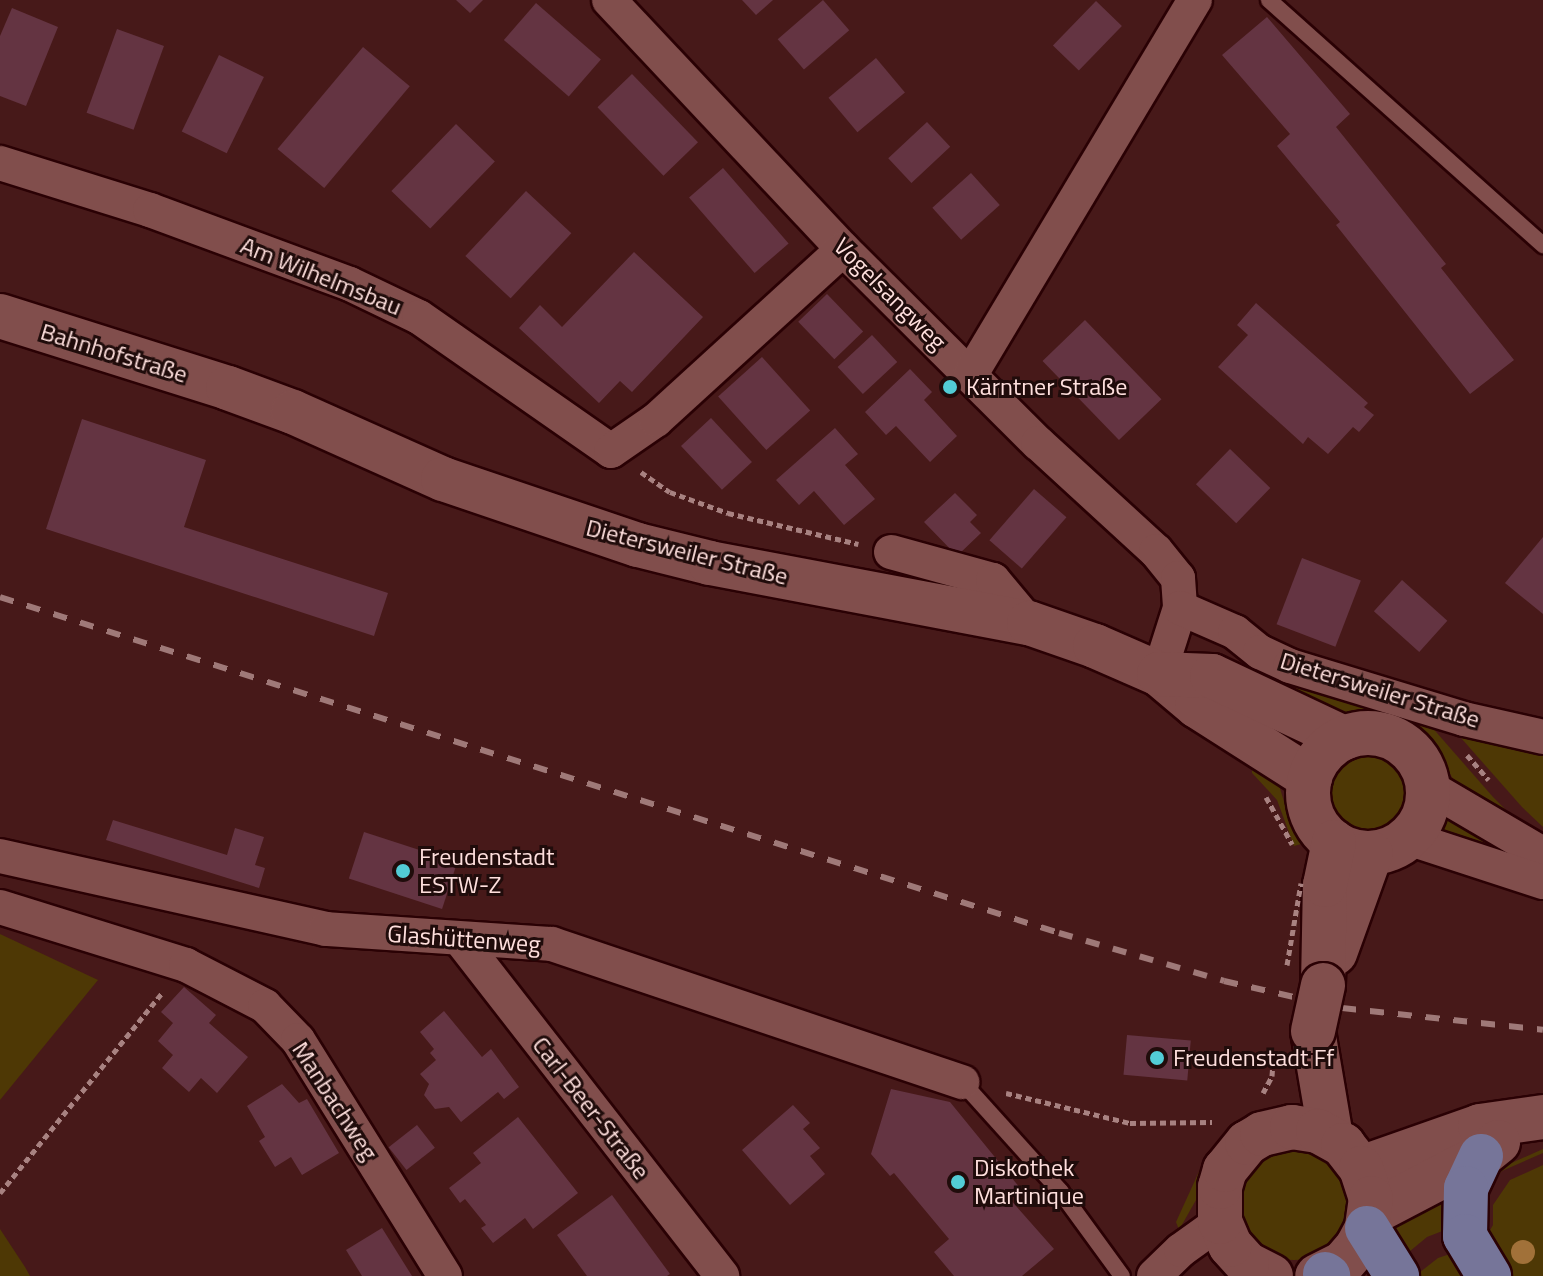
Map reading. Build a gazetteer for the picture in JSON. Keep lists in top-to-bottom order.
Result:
{
  "streets": {
    "street": [
      "Am Wilhelmsbau",
      "Vogelsangweg",
      "Bahnhofstraße",
      "Dietersweiler Straße",
      "Glashüttenweg",
      "Manbachweg",
      "Carl-Beer-Straße"
    ]
  },
  "crossings": [
    ["Vogelsangweg", "Dietersweiler Straße"],
    ["Bahnhofstraße", "Dietersweiler Straße"],
    ["Glashüttenweg", "Carl-Beer-Straße"]
  ],
  "places": [
    "Kärntner Straße",
    "Freudenstadt ESTW-Z",
    "Freudenstadt Ff",
    "Diskothek Martinique"
  ]
}
